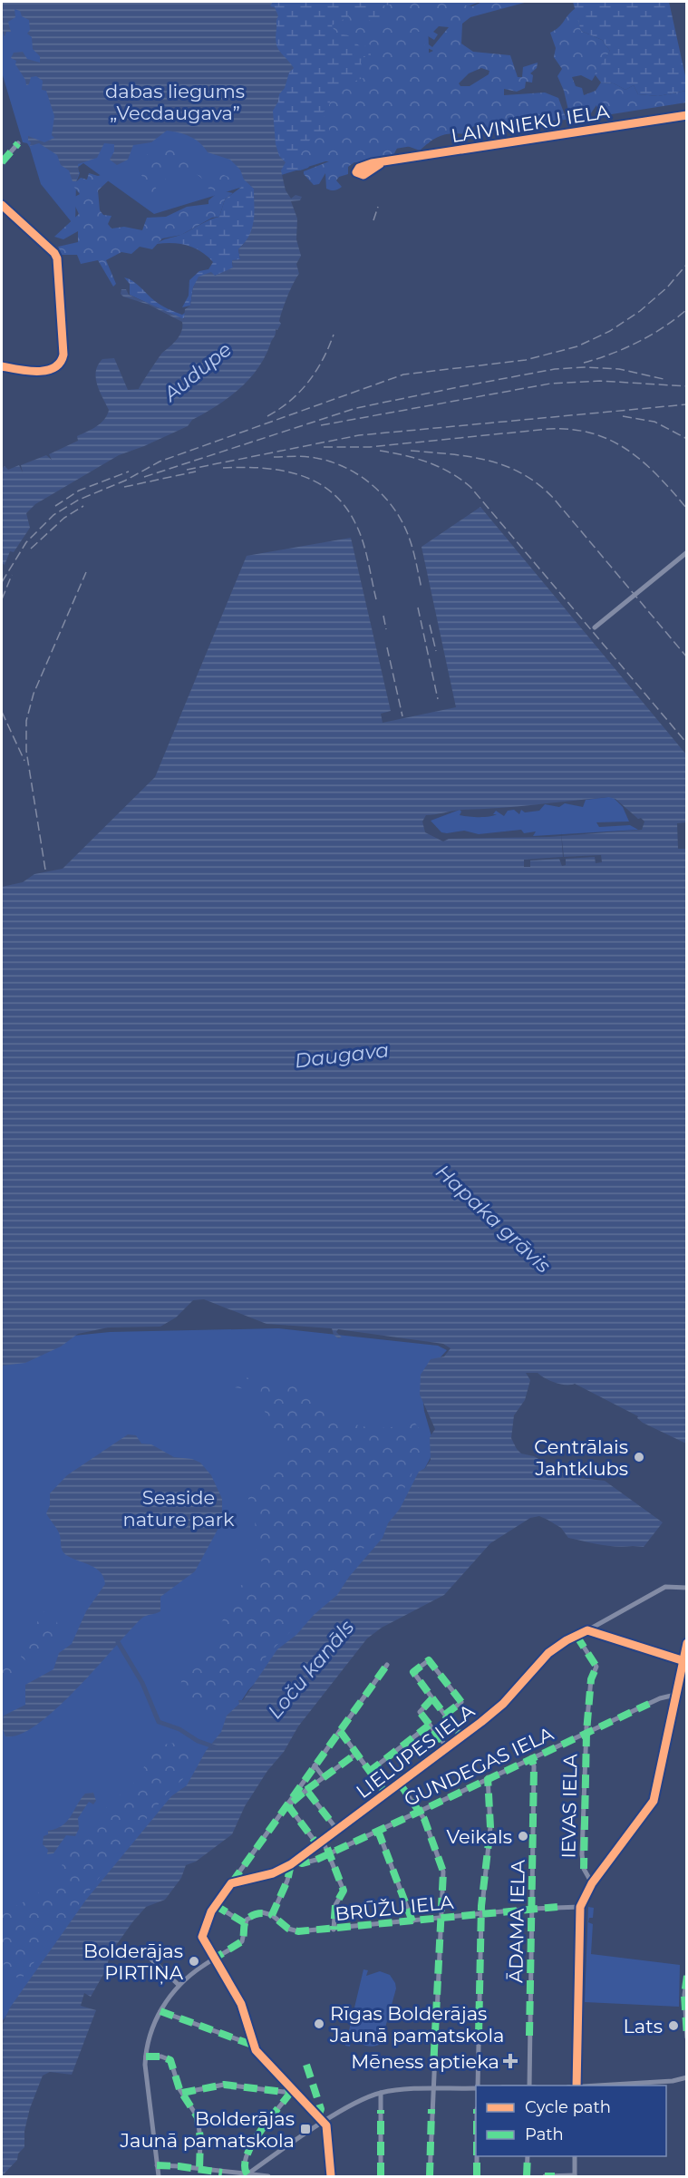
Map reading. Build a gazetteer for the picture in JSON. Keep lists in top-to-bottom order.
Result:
{
  "streets": {
    "street": [
      "LAIVINIEKU IELA",
      "LIELUPES IELA",
      "GUNDEGAS IELA",
      "IEVAS IELA",
      "BRŪŽU IELA",
      "ĀDAMA IELA"
    ]
  },
  "crossings": [
    ["LIELUPES IELA", "GUNDEGAS IELA"],
    ["LIELUPES IELA", "IEVAS IELA"],
    ["GUNDEGAS IELA", "IEVAS IELA"],
    ["GUNDEGAS IELA", "ĀDAMA IELA"],
    ["BRŪŽU IELA", "ĀDAMA IELA"]
  ],
  "water": [
    "Audupe",
    "Daugava",
    "Hapaka grāvis",
    "Loču kanāls"
  ],
  "parks": ["dabas liegums „Vecdaugava”", "Seaside nature park"],
  "places": {
    "other": [
      "Centrālais Jahtklubs",
      "Veikals",
      "Bolderājas PIRTIŅA",
      "Rīgas Bolderājas Jaunā pamatskola",
      "Lats"
    ],
    "health": ["Mēness aptieka"],
    "transit": ["Bolderājas Jaunā pamatskola"]
  },
  "legend": ["Cycle path", "Path"]
}
